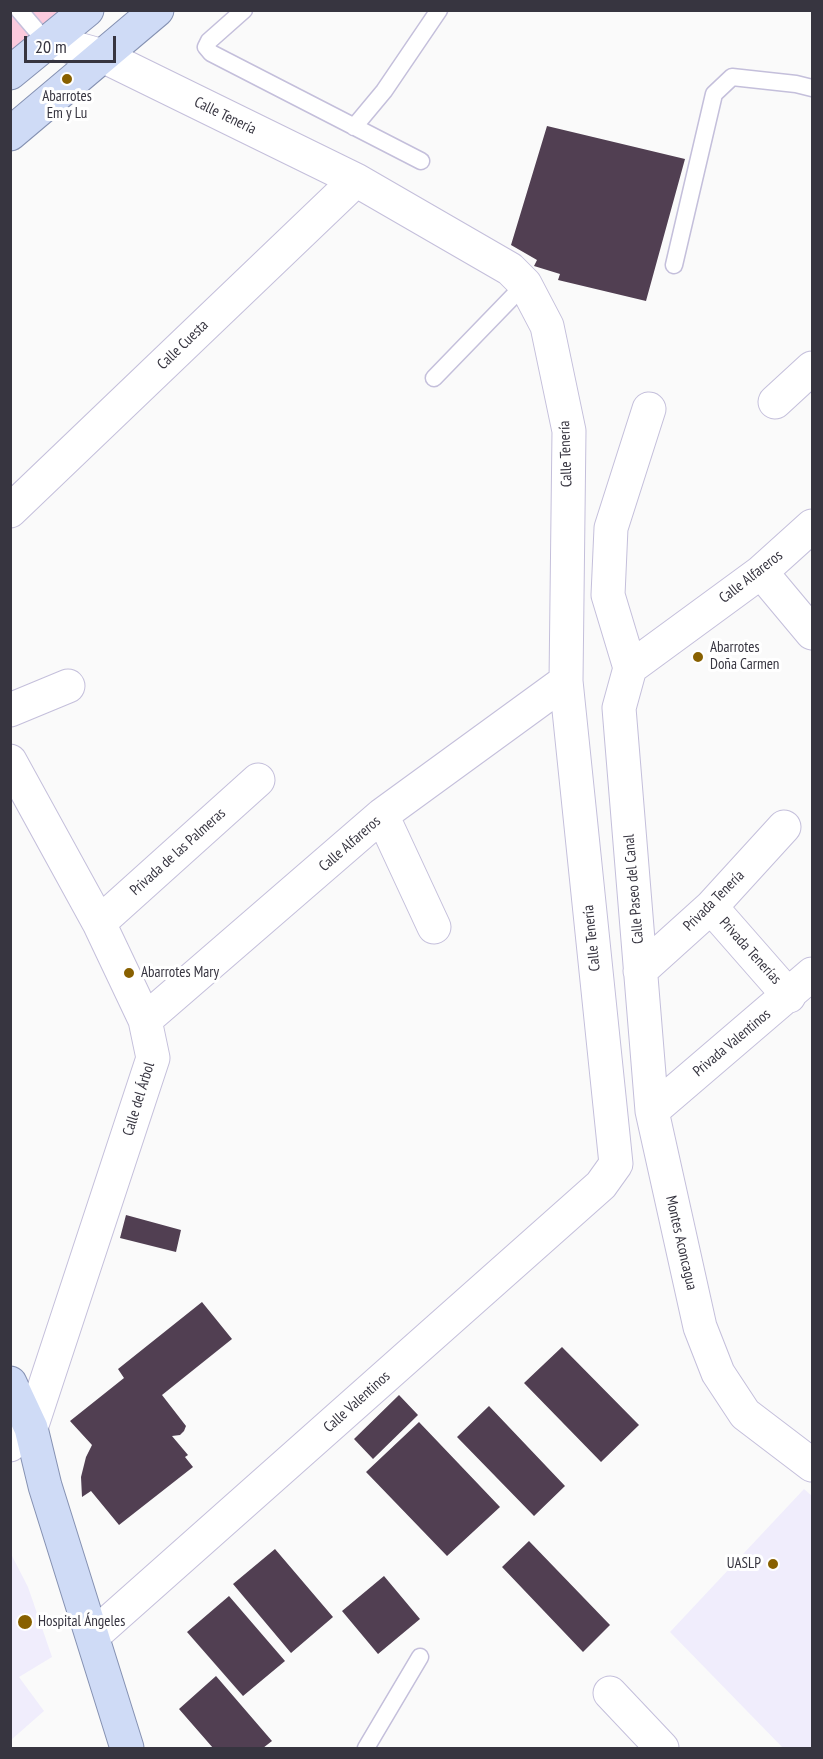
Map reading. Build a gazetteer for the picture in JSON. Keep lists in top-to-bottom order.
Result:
{
  "streets": {
    "street": [
      "Calle Tenería",
      "Calle Cuesta",
      "Calle Alfareros",
      "Privada de las Palmeras",
      "Calle Paseo del Canal",
      "Privada Tenería",
      "Privada Tenerías",
      "Privada Valentinos",
      "Calle del Árbol",
      "Montes Aconcagua",
      "Calle Valentinos"
    ]
  },
  "crossings": [
    ["Calle Tenería", "Calle Cuesta"],
    ["Calle Tenería", "Calle Alfareros"],
    ["Calle Tenería", "Calle Valentinos"],
    ["Calle Alfareros", "Calle Paseo del Canal"],
    ["Calle Alfareros", "Calle del Árbol"],
    ["Privada de las Palmeras", "Calle del Árbol"],
    ["Calle Paseo del Canal", "Privada Tenería"],
    ["Calle Paseo del Canal", "Privada Valentinos"],
    ["Calle Paseo del Canal", "Montes Aconcagua"],
    ["Privada Tenería", "Privada Tenerías"],
    ["Privada Tenerías", "Privada Valentinos"],
    ["Privada Valentinos", "Montes Aconcagua"]
  ],
  "places": [
    "Abarrotes Em y Lu",
    "Abarrotes Doña Carmen",
    "Abarrotes Mary",
    "UASLP",
    "Hospital Ángeles"
  ],
  "scale_bar": "20 m"
}
